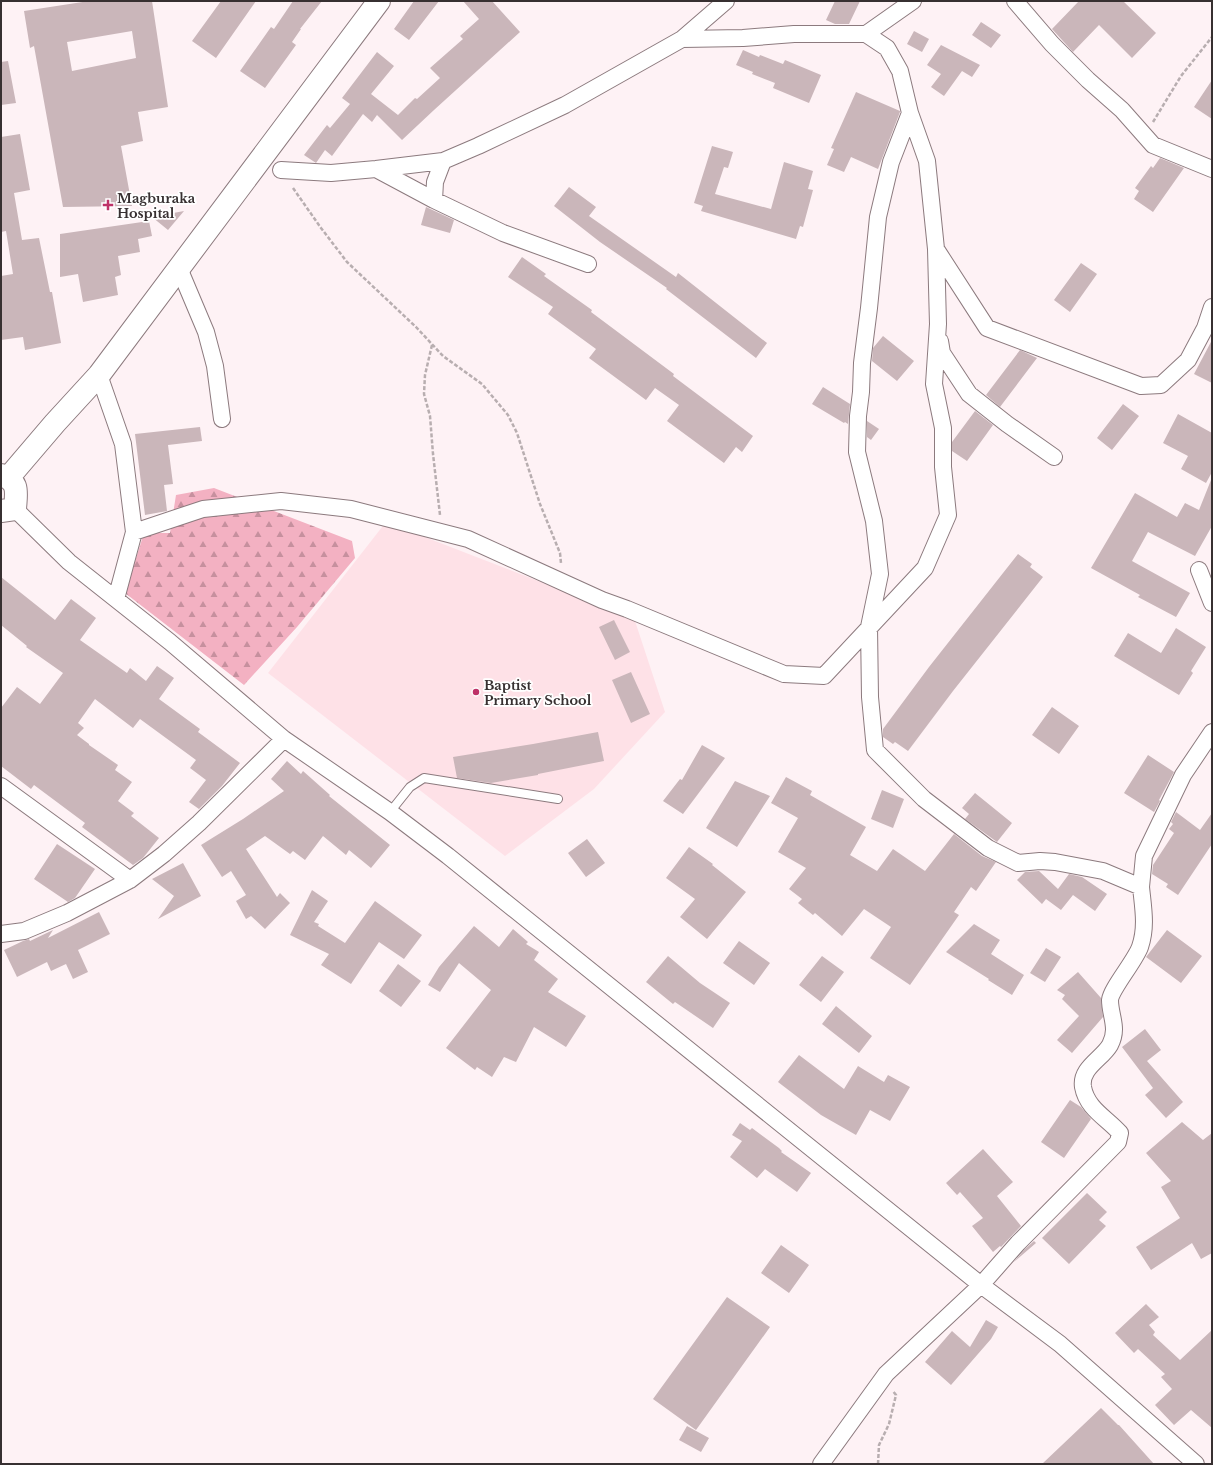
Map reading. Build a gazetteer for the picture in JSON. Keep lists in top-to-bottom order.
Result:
{
  "places": {
    "health": ["Magburaka Hospital"],
    "other": ["Baptist Primary School"]
  }
}
